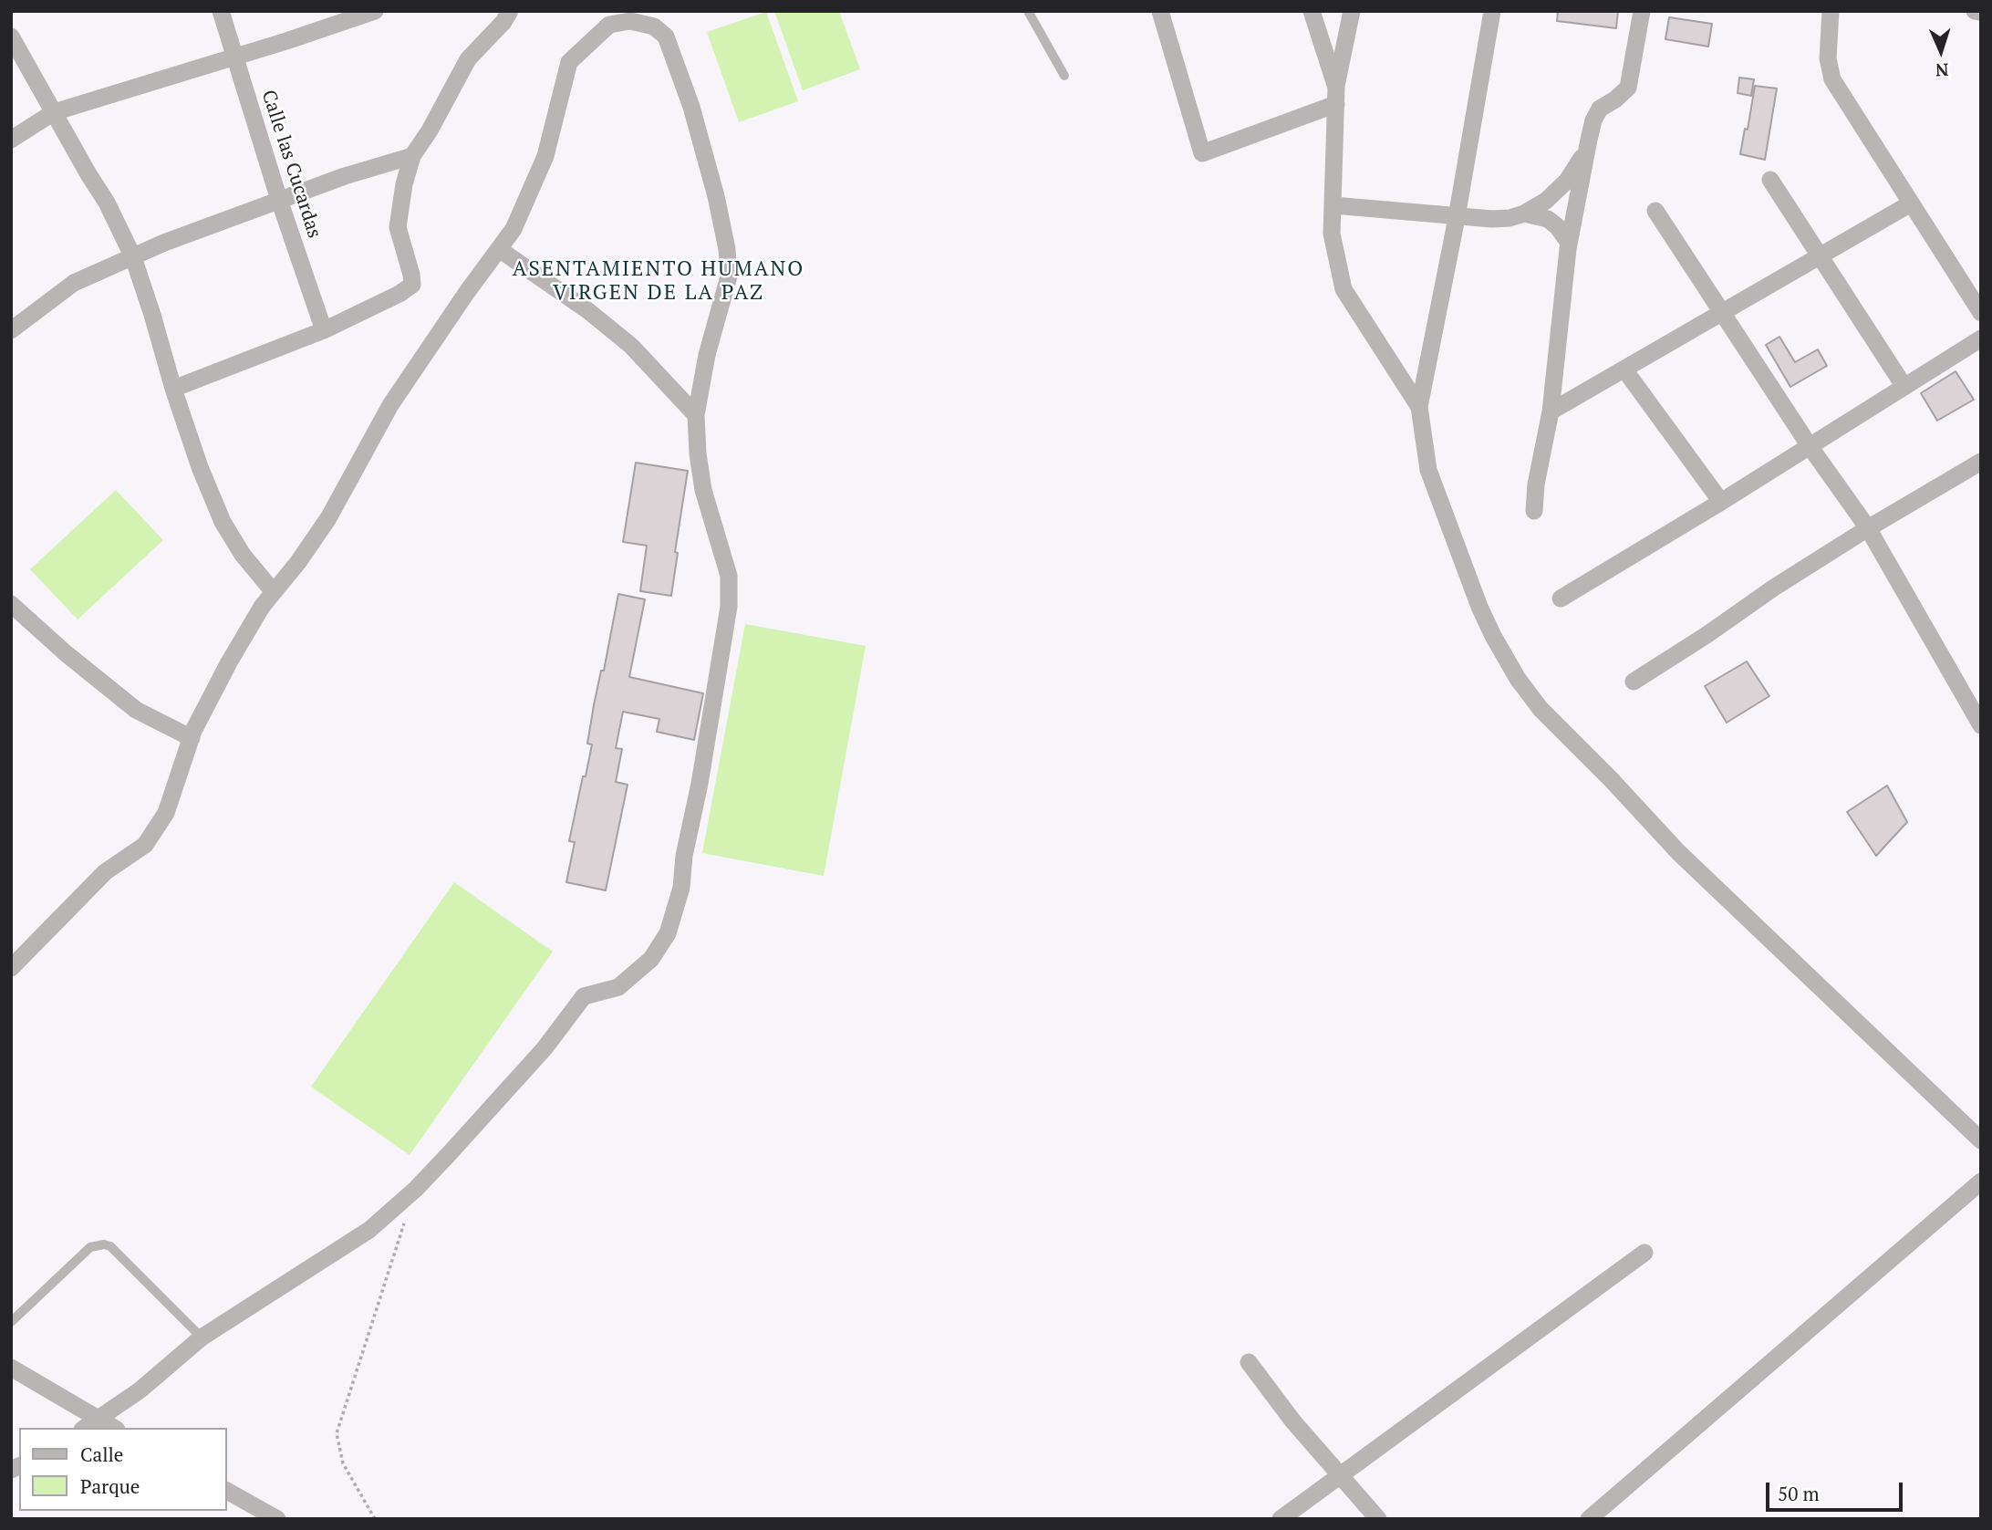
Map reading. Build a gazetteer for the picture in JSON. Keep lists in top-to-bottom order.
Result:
{
  "streets": {
    "street": ["Calle las Cucardas"]
  },
  "districts": ["ASENTAMIENTO HUMANO VIRGEN DE LA PAZ"],
  "legend": ["Calle", "Parque"],
  "scale_bar": "50 m",
  "north": "bottom"
}
